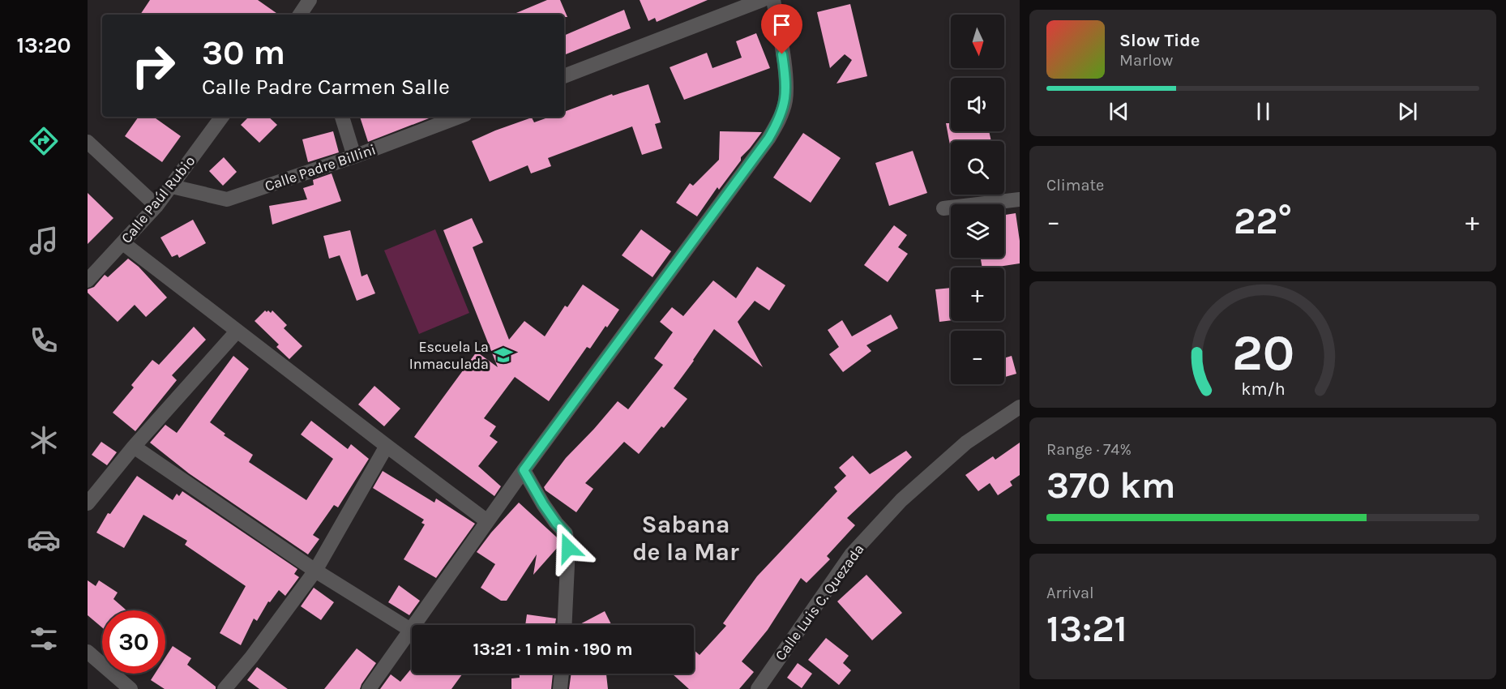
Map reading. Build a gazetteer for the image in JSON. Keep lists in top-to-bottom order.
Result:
{
  "streets": {
    "street": ["Calle Padre Billini", "Calle Paúl Rubio", "Calle Luis C. Quezada"]
  },
  "crossings": [
    ["Calle Padre Billini", "Calle Paúl Rubio"]
  ],
  "districts": ["Sabana de la Mar"],
  "places": {
    "school or university": ["Escuela La Inmaculada"]
  },
  "north": "bottom",
  "page": {
    "tabs": "13:20",
    "map_buttons": ["+", "−"],
    "turn": ["30 m", "Calle Padre Carmen Salle"],
    "song": ["Slow Tide", "Marlow"],
    "tile": [
      "Climate",
      ["Range · 74%", "370 km"],
      ["Arrival", "13:21"]
    ],
    "heat": ["−", "22°", "+"],
    "limit": "30",
    "trip": "13:21 · 1 min · 190 m",
    "gauge": ["20", "km/h"]
  }
}
